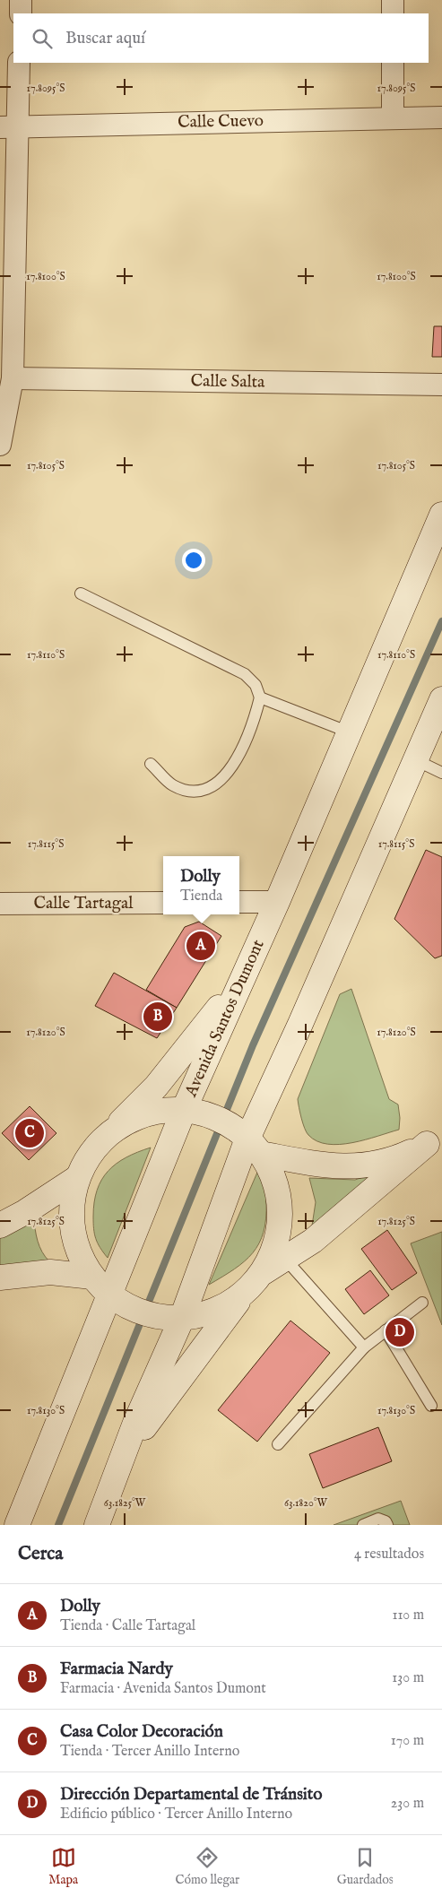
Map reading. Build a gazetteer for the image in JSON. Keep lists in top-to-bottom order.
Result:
{
  "streets": {
    "main road": ["Avenida Santos Dumont"],
    "street": ["Calle Cuevo", "Calle Salta", "Calle Tartagal"]
  },
  "page": {
    "search": "Buscar aquí",
    "popup": ["Dolly", "Tienda"],
    "pins": [
      "A",
      "B",
      "C",
      "D"
    ],
    "heading": ["Cerca", "4 resultados"],
    "list": [
      {
        "mark": "A",
        "name": "Dolly",
        "note": "Tienda · Calle Tartagal",
        "value": "110 m"
      },
      {
        "mark": "B",
        "name": "Farmacia Nardy",
        "note": "Farmacia · Avenida Santos Dumont",
        "value": "130 m"
      },
      {
        "mark": "C",
        "name": "Casa Color Decoración",
        "note": "Tienda · Tercer Anillo Interno",
        "value": "170 m"
      },
      {
        "mark": "D",
        "name": "Dirección Departamental de Tránsito",
        "note": "Edificio público · Tercer Anillo Interno",
        "value": "230 m"
      }
    ],
    "nav": ["Mapa", "Cómo llegar", "Guardados"]
  },
  "coordinates": [
    "17.8095°S",
    "17.8100°S",
    "17.8105°S",
    "17.8110°S",
    "17.8115°S",
    "17.8120°S",
    "17.8125°S",
    "17.8130°S",
    "63.1825°W",
    "63.1820°W"
  ]
}
